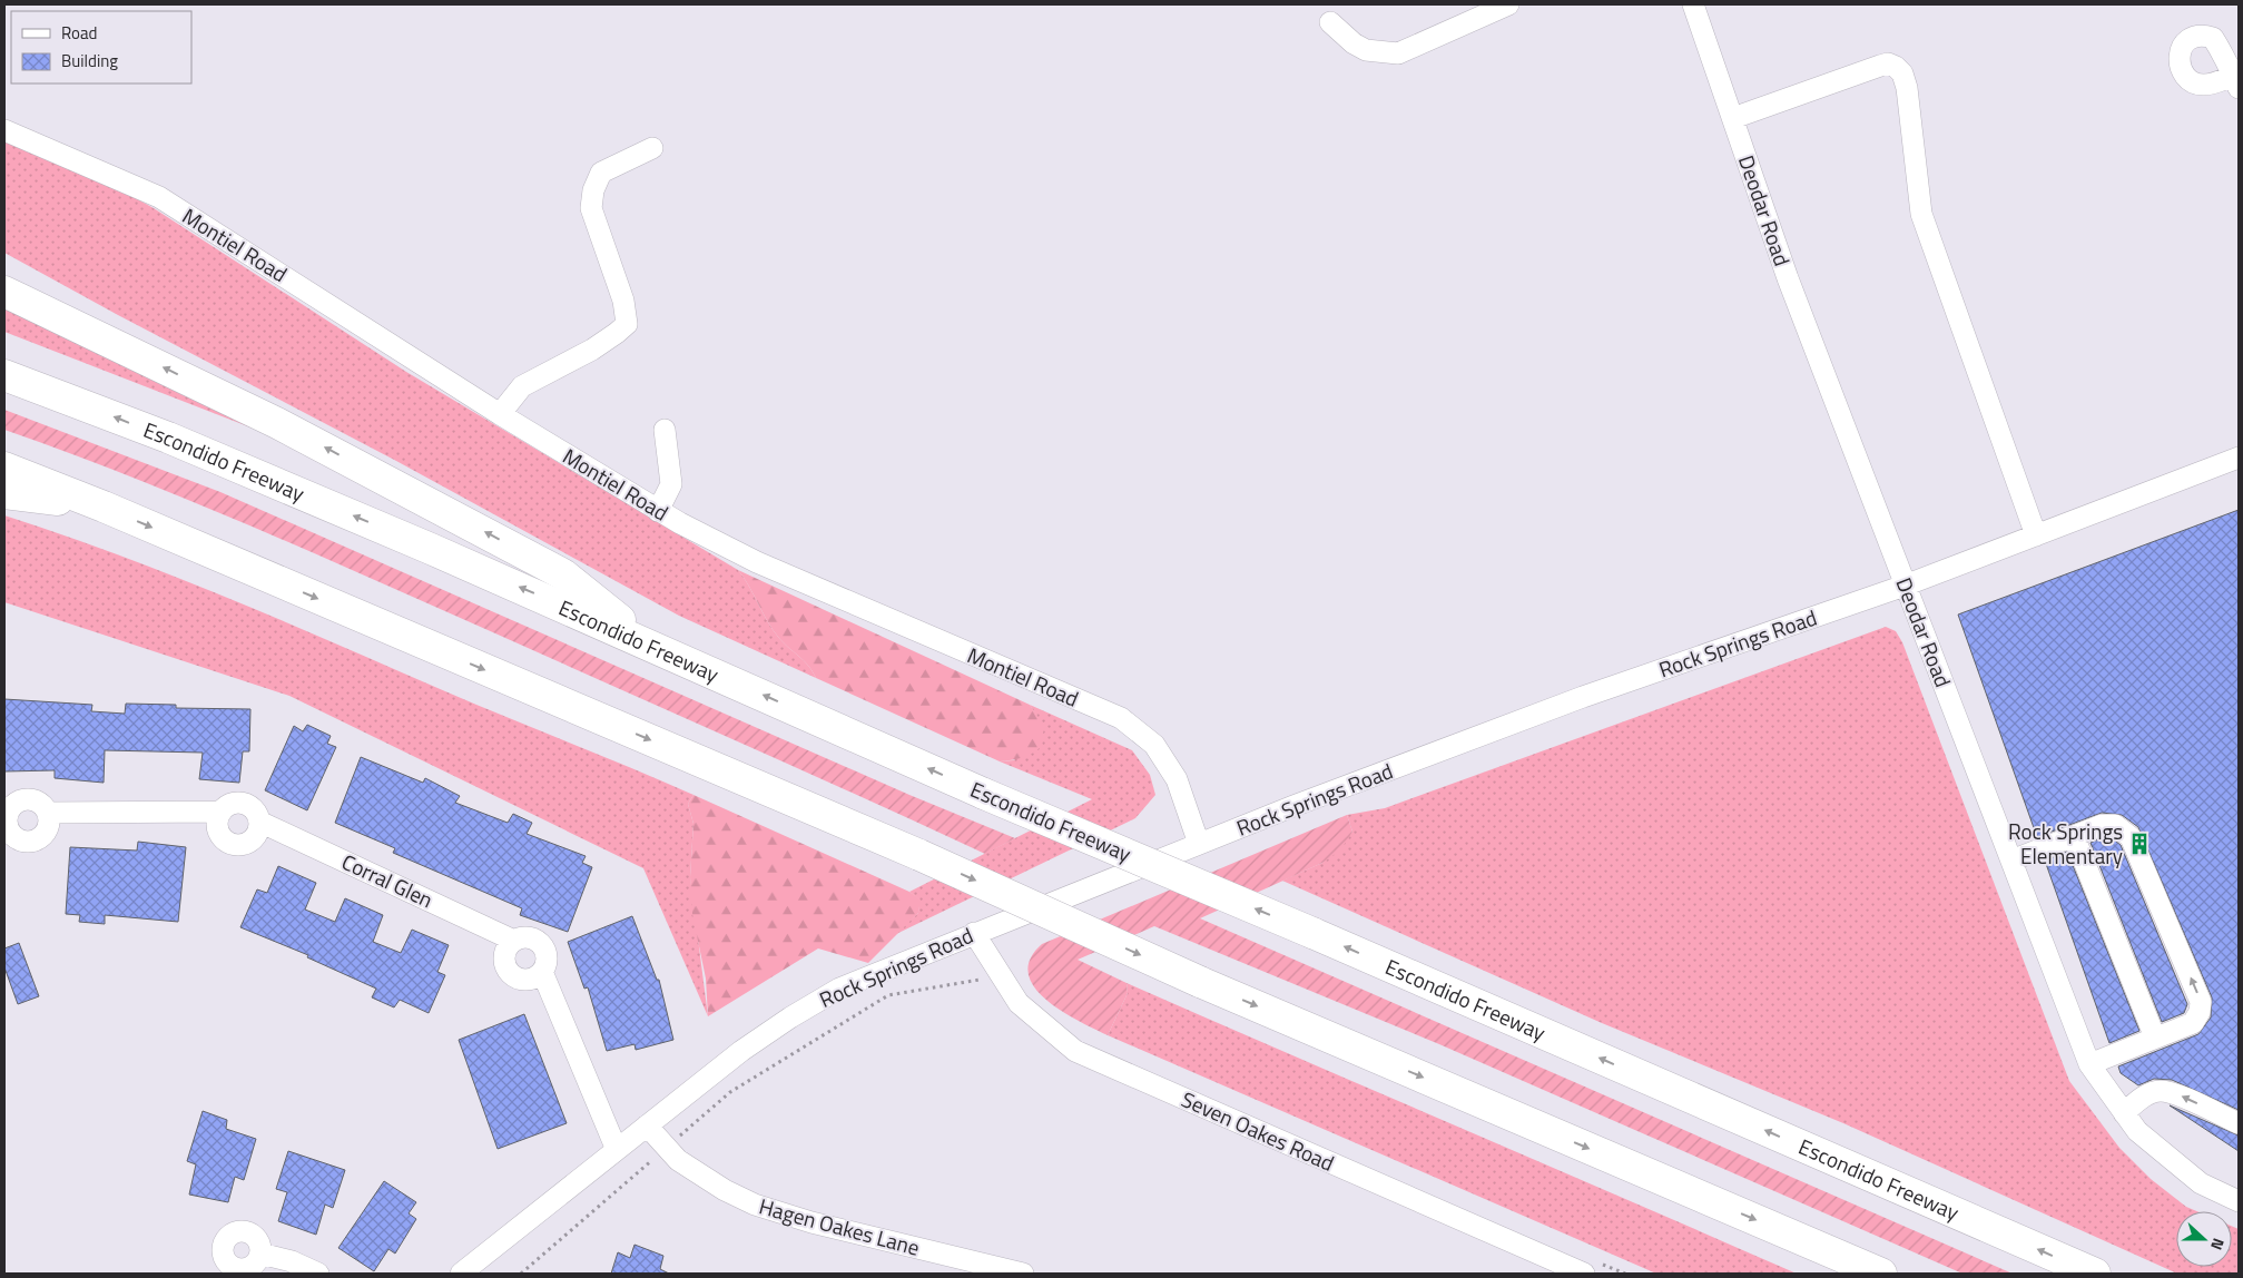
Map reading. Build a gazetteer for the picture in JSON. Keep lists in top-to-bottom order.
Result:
{
  "streets": {
    "highway": ["Escondido Freeway"],
    "street": [
      "Deodar Road",
      "Montiel Road",
      "Rock Springs Road",
      "Corral Glen",
      "Seven Oakes Road",
      "Hagen Oakes Lane"
    ]
  },
  "crossings": [
    ["Deodar Road", "Rock Springs Road"],
    ["Montiel Road", "Rock Springs Road"],
    ["Rock Springs Road", "Corral Glen"],
    ["Rock Springs Road", "Seven Oakes Road"],
    ["Rock Springs Road", "Hagen Oakes Lane"]
  ],
  "places": {
    "building": ["Rock Springs Elementary"]
  },
  "legend": ["Road", "Building"],
  "north": "right"
}
